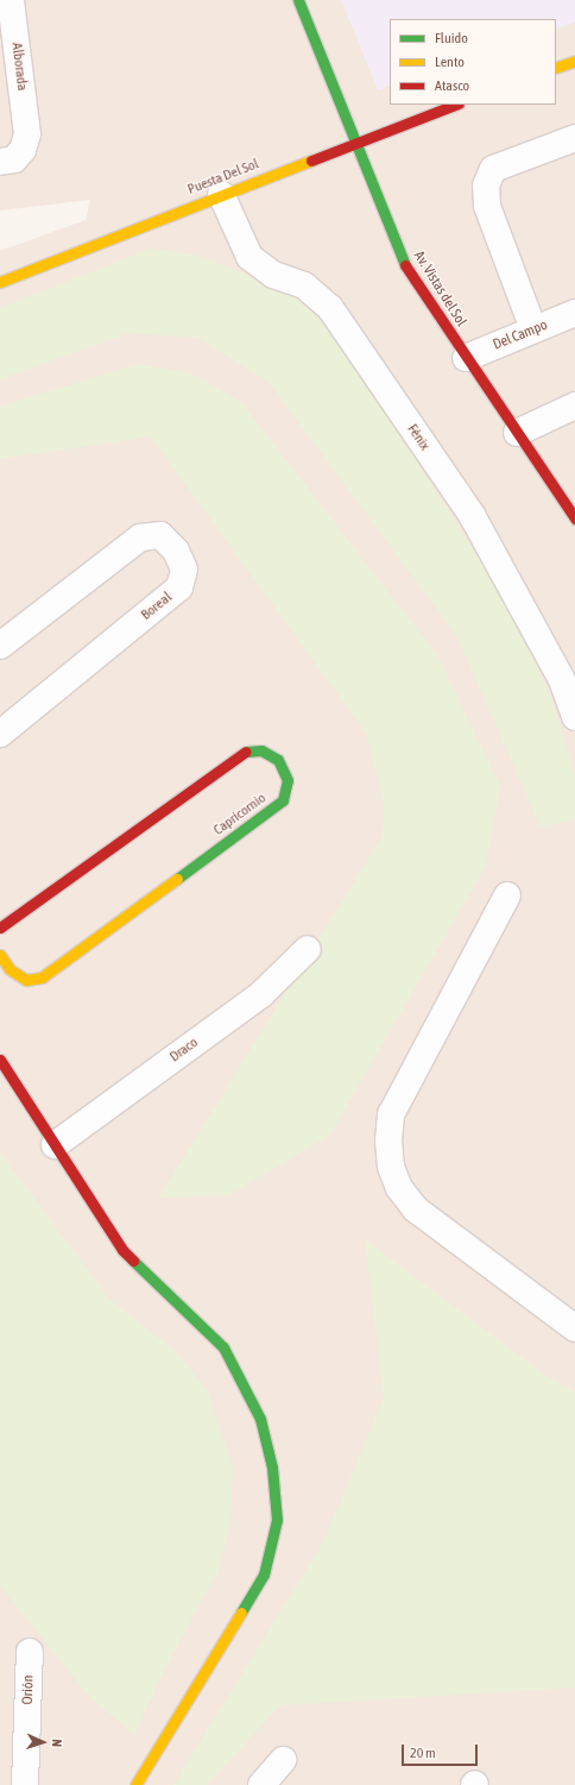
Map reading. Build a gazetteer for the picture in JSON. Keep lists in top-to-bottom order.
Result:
{
  "streets": {
    "street": [
      "Alborada",
      "Puesta Del Sol",
      "Av. Vistas del Sol",
      "Del Campo",
      "Fénix",
      "Boreal",
      "Capricornio",
      "Draco",
      "Orión"
    ]
  },
  "crossings": [
    ["Puesta Del Sol", "Av. Vistas del Sol"],
    ["Puesta Del Sol", "Fénix"],
    ["Av. Vistas del Sol", "Del Campo"]
  ],
  "legend": ["Fluido", "Lento", "Atasco"],
  "scale_bar": "20 m",
  "north": "right"
}
